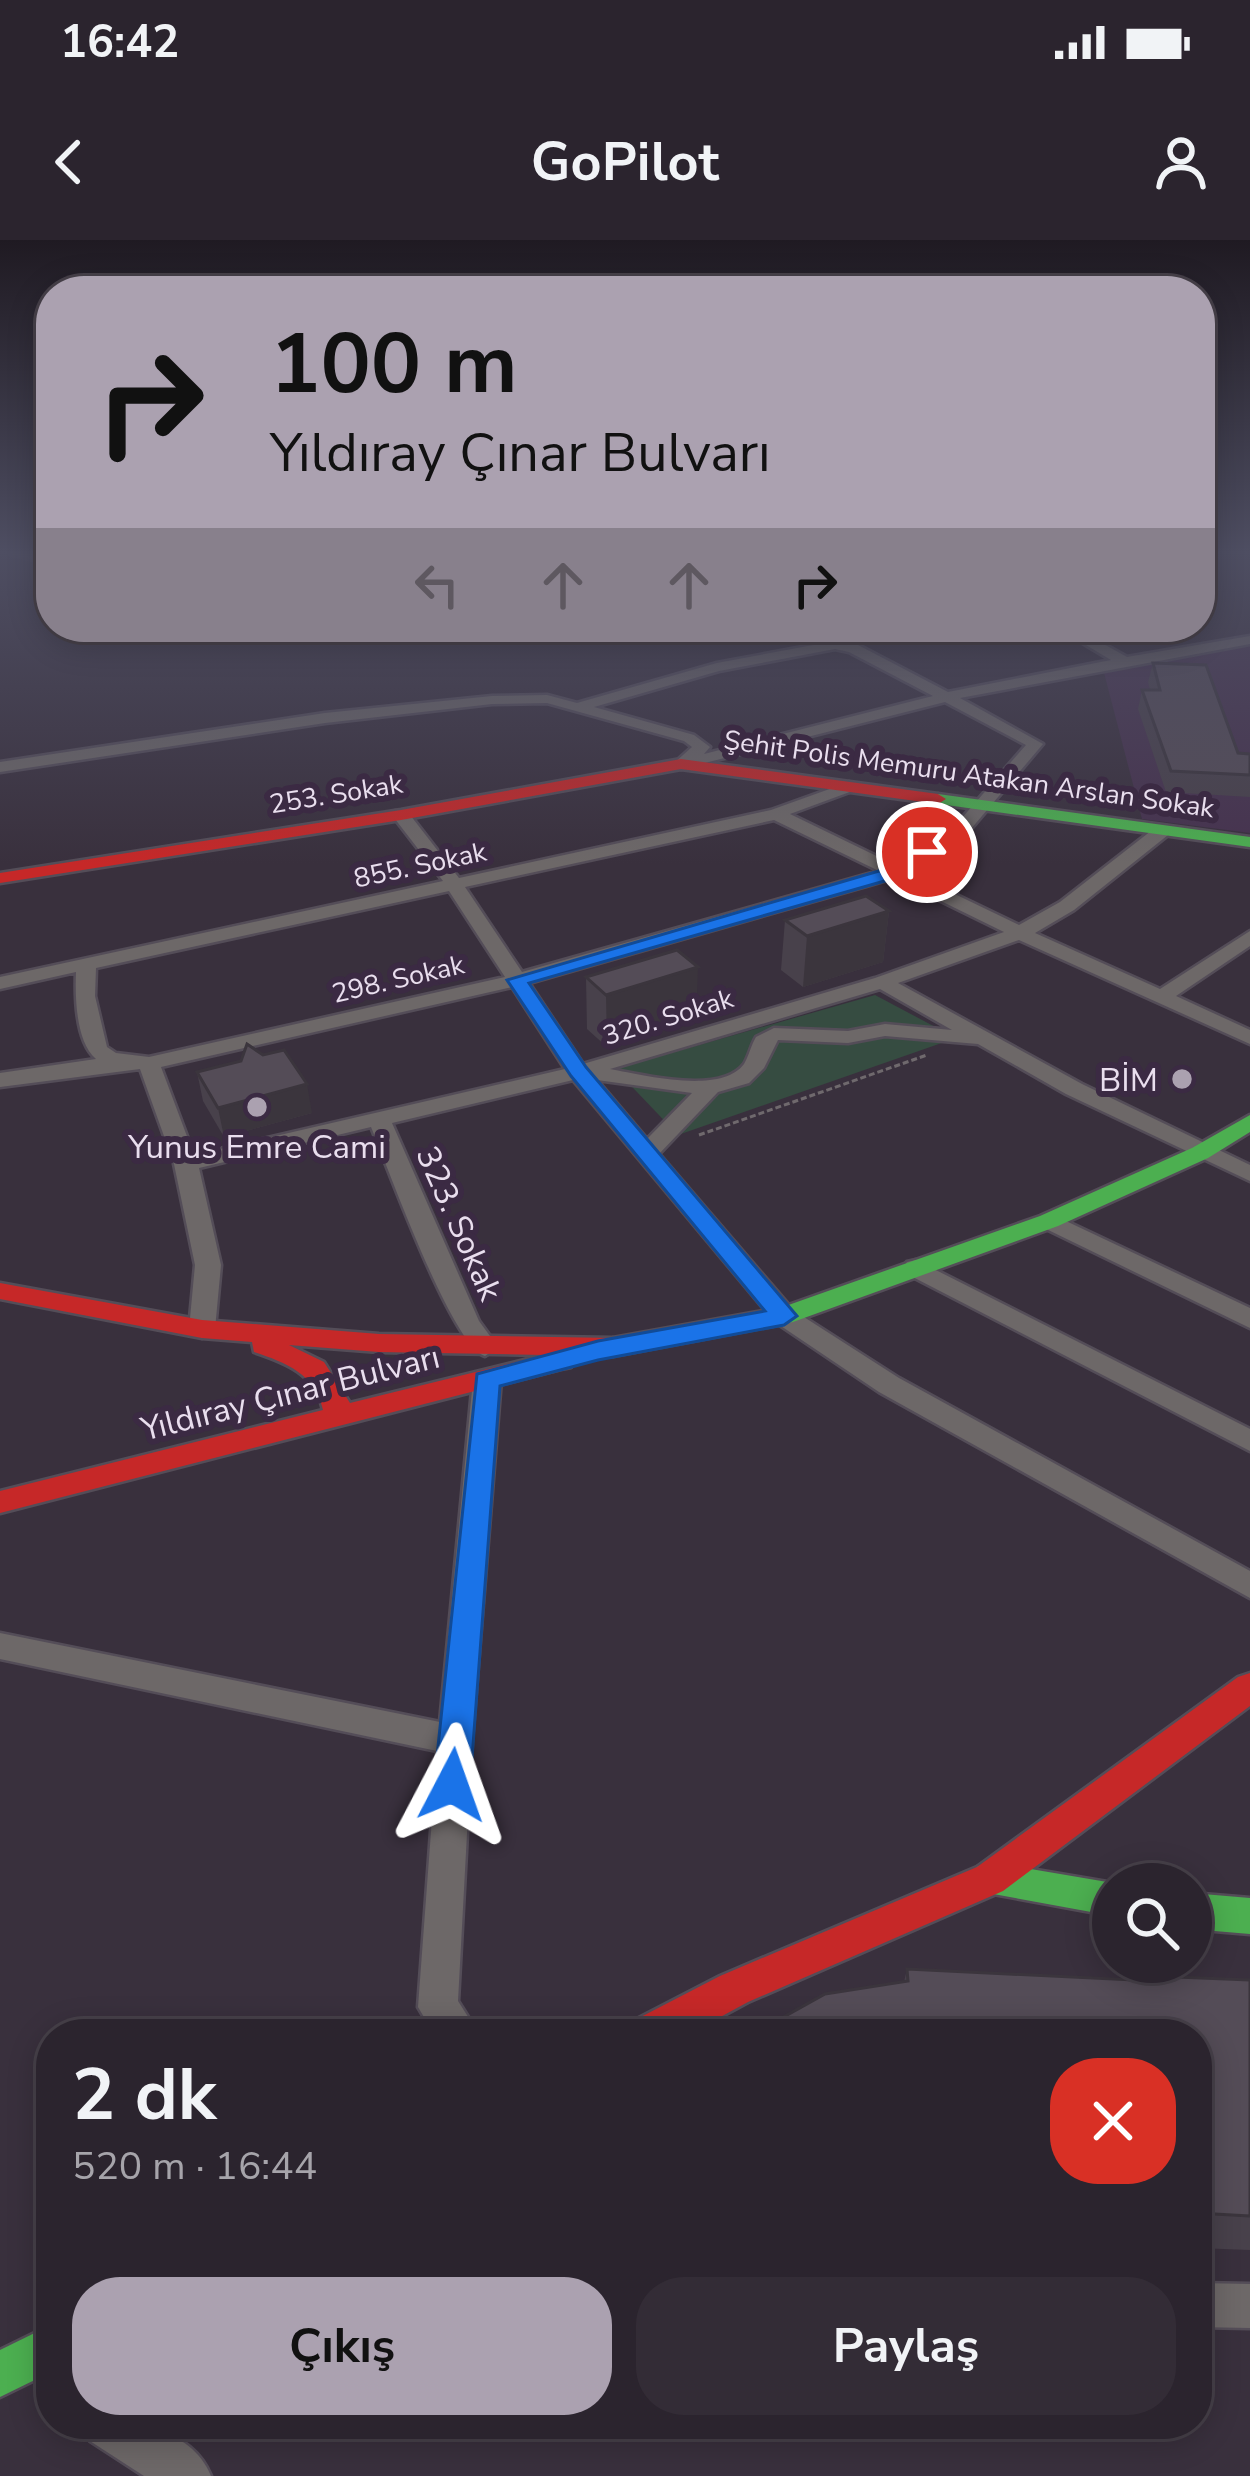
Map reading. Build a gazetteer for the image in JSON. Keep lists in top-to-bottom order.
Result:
{
  "streets": {
    "street": [
      "Şehit Polis Memuru Atakan Arslan Sokak",
      "253. Sokak",
      "855. Sokak",
      "298. Sokak",
      "320. Sokak",
      "323. Sokak",
      "Yıldıray Çınar Bulvarı"
    ]
  },
  "crossings": [
    ["Şehit Polis Memuru Atakan Arslan Sokak", "253. Sokak"],
    ["Şehit Polis Memuru Atakan Arslan Sokak", "855. Sokak"],
    ["Şehit Polis Memuru Atakan Arslan Sokak", "298. Sokak"],
    ["Şehit Polis Memuru Atakan Arslan Sokak", "320. Sokak"],
    ["320. Sokak", "323. Sokak"],
    ["323. Sokak", "Yıldıray Çınar Bulvarı"]
  ],
  "places": ["BİM", "Yunus Emre Cami"],
  "page": {
    "status": "16:42",
    "header": "GoPilot",
    "turn": ["100 m", "Yıldıray Çınar Bulvarı"],
    "heading": ["2 dk", "520 m · 16:44"],
    "buttons": ["Çıkış", "Paylaş"]
  }
}
